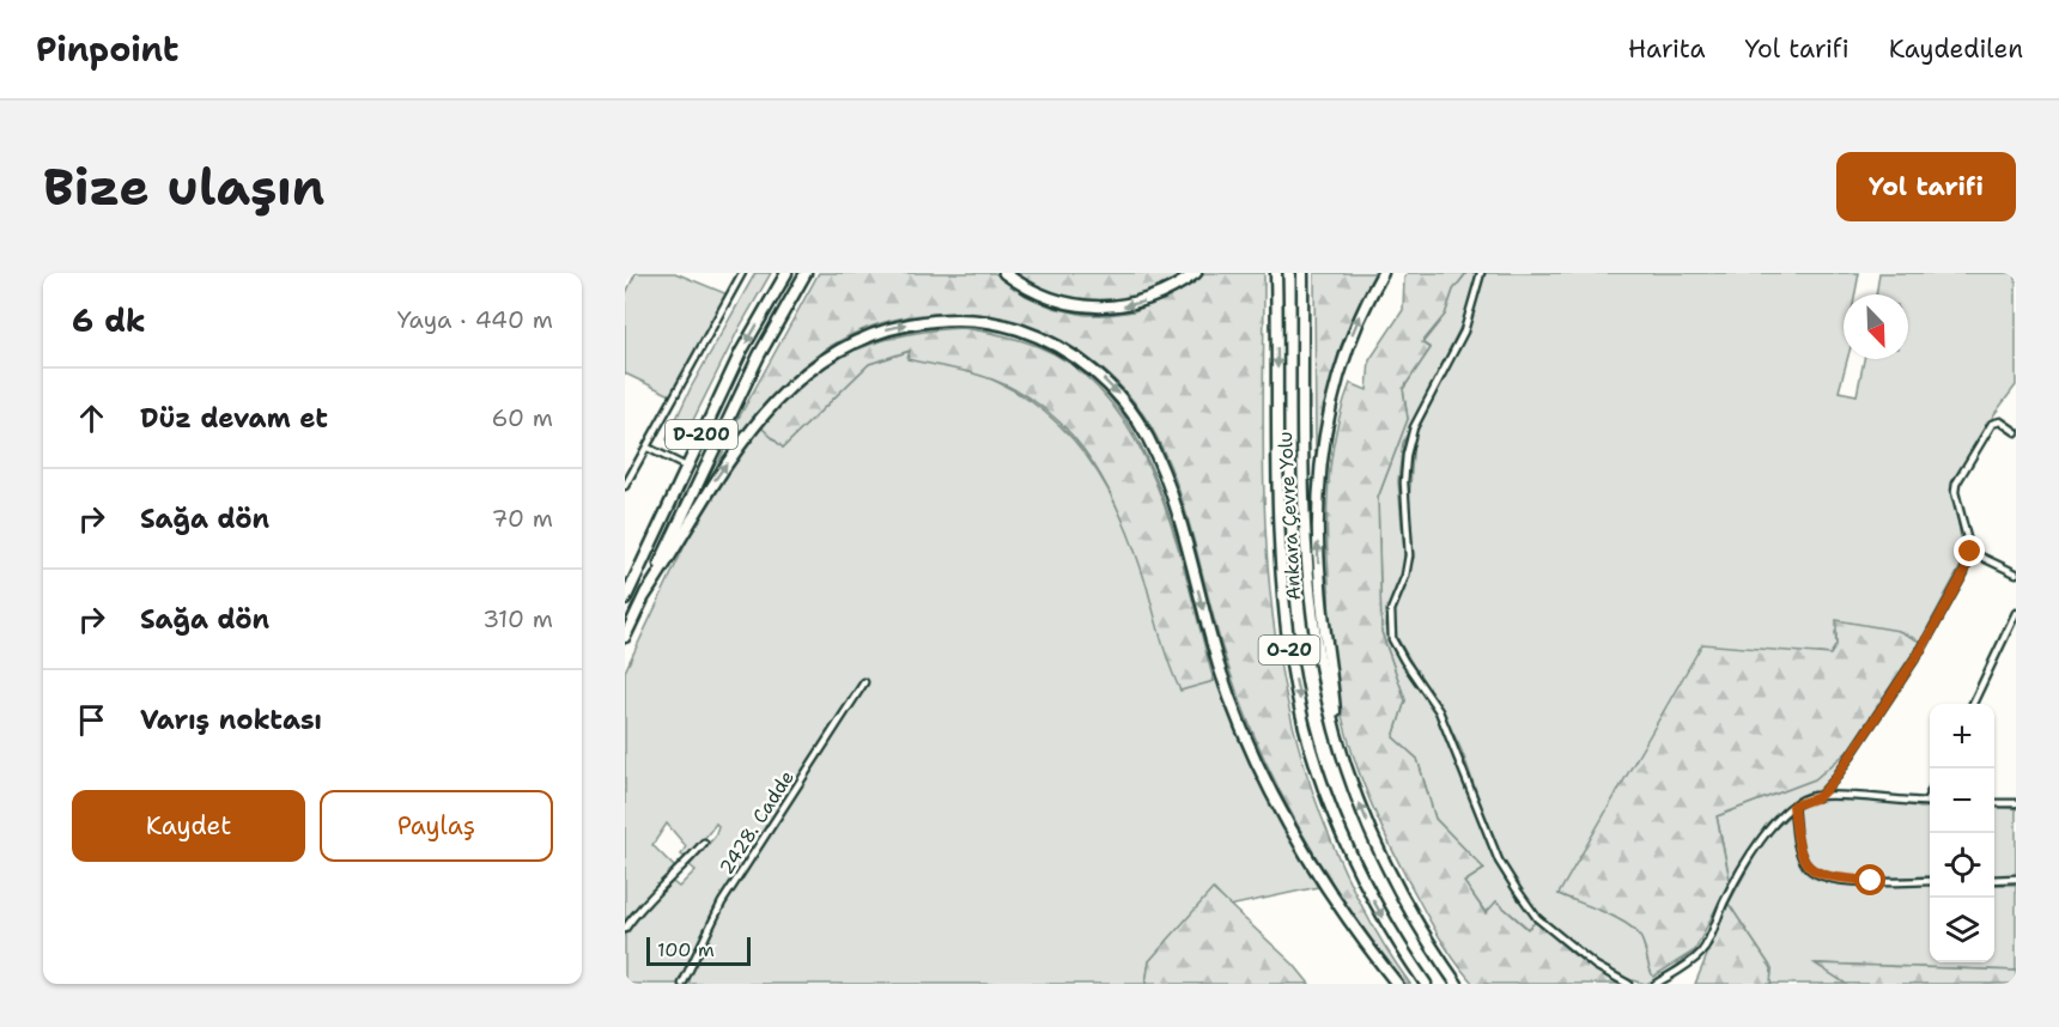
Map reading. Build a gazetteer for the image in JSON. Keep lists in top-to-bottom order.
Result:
{
  "streets": {
    "highway": ["D-200", "Ankara Çevre Yolu", "O-20"],
    "street": ["2428. Cadde"]
  },
  "scale_bar": "100 m",
  "north": "bottom right",
  "page": {
    "header": "Pinpoint",
    "nav": ["Harita", "Yol tarifi", "Kaydedilen"],
    "buttons": [
      "Yol tarifi",
      ["Kaydet", "Paylaş"]
    ],
    "title": "Bize ulaşın",
    "heading": ["6 dk", "Yaya · 440 m"],
    "list": [
      ["Düz devam et", "60 m"],
      ["Sağa dön", "70 m"],
      ["Sağa dön", "310 m"],
      "Varış noktası"
    ],
    "map_buttons": ["+", "−"],
    "scale": "100 m"
  }
}
